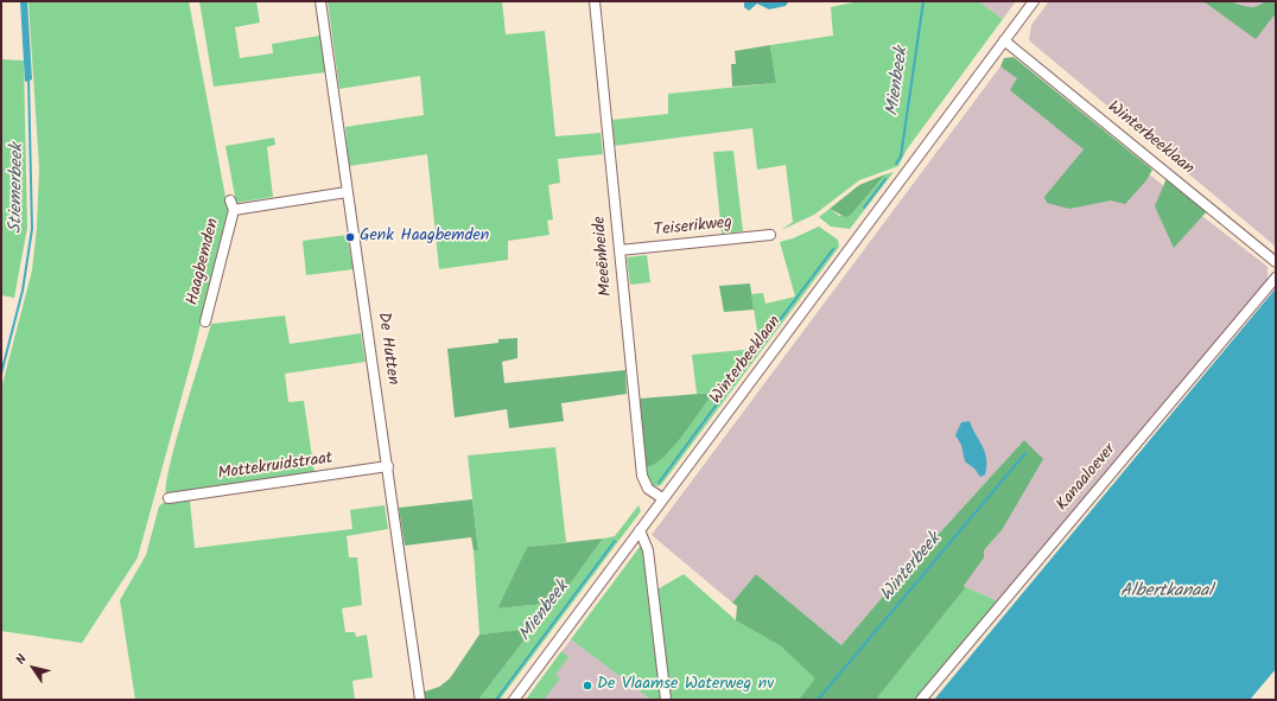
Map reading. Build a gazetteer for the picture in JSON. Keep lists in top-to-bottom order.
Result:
{
  "streets": {
    "street": [
      "Winterbeeklaan",
      "Teiserikweg",
      "Meeënheide",
      "Haagbemden",
      "De Hutten",
      "Mottekruidstraat",
      "Kanaaloever"
    ]
  },
  "crossings": [
    ["Winterbeeklaan", "Meeënheide"],
    ["Teiserikweg", "Meeënheide"],
    ["Haagbemden", "De Hutten"],
    ["De Hutten", "Mottekruidstraat"]
  ],
  "water": [
    "Mienbeek",
    "Stiemerbeek",
    "Winterbeek",
    "Albertkanaal"
  ],
  "places": ["Genk Haagbemden", "De Vlaamse Waterweg nv"],
  "north": "top left"
}
